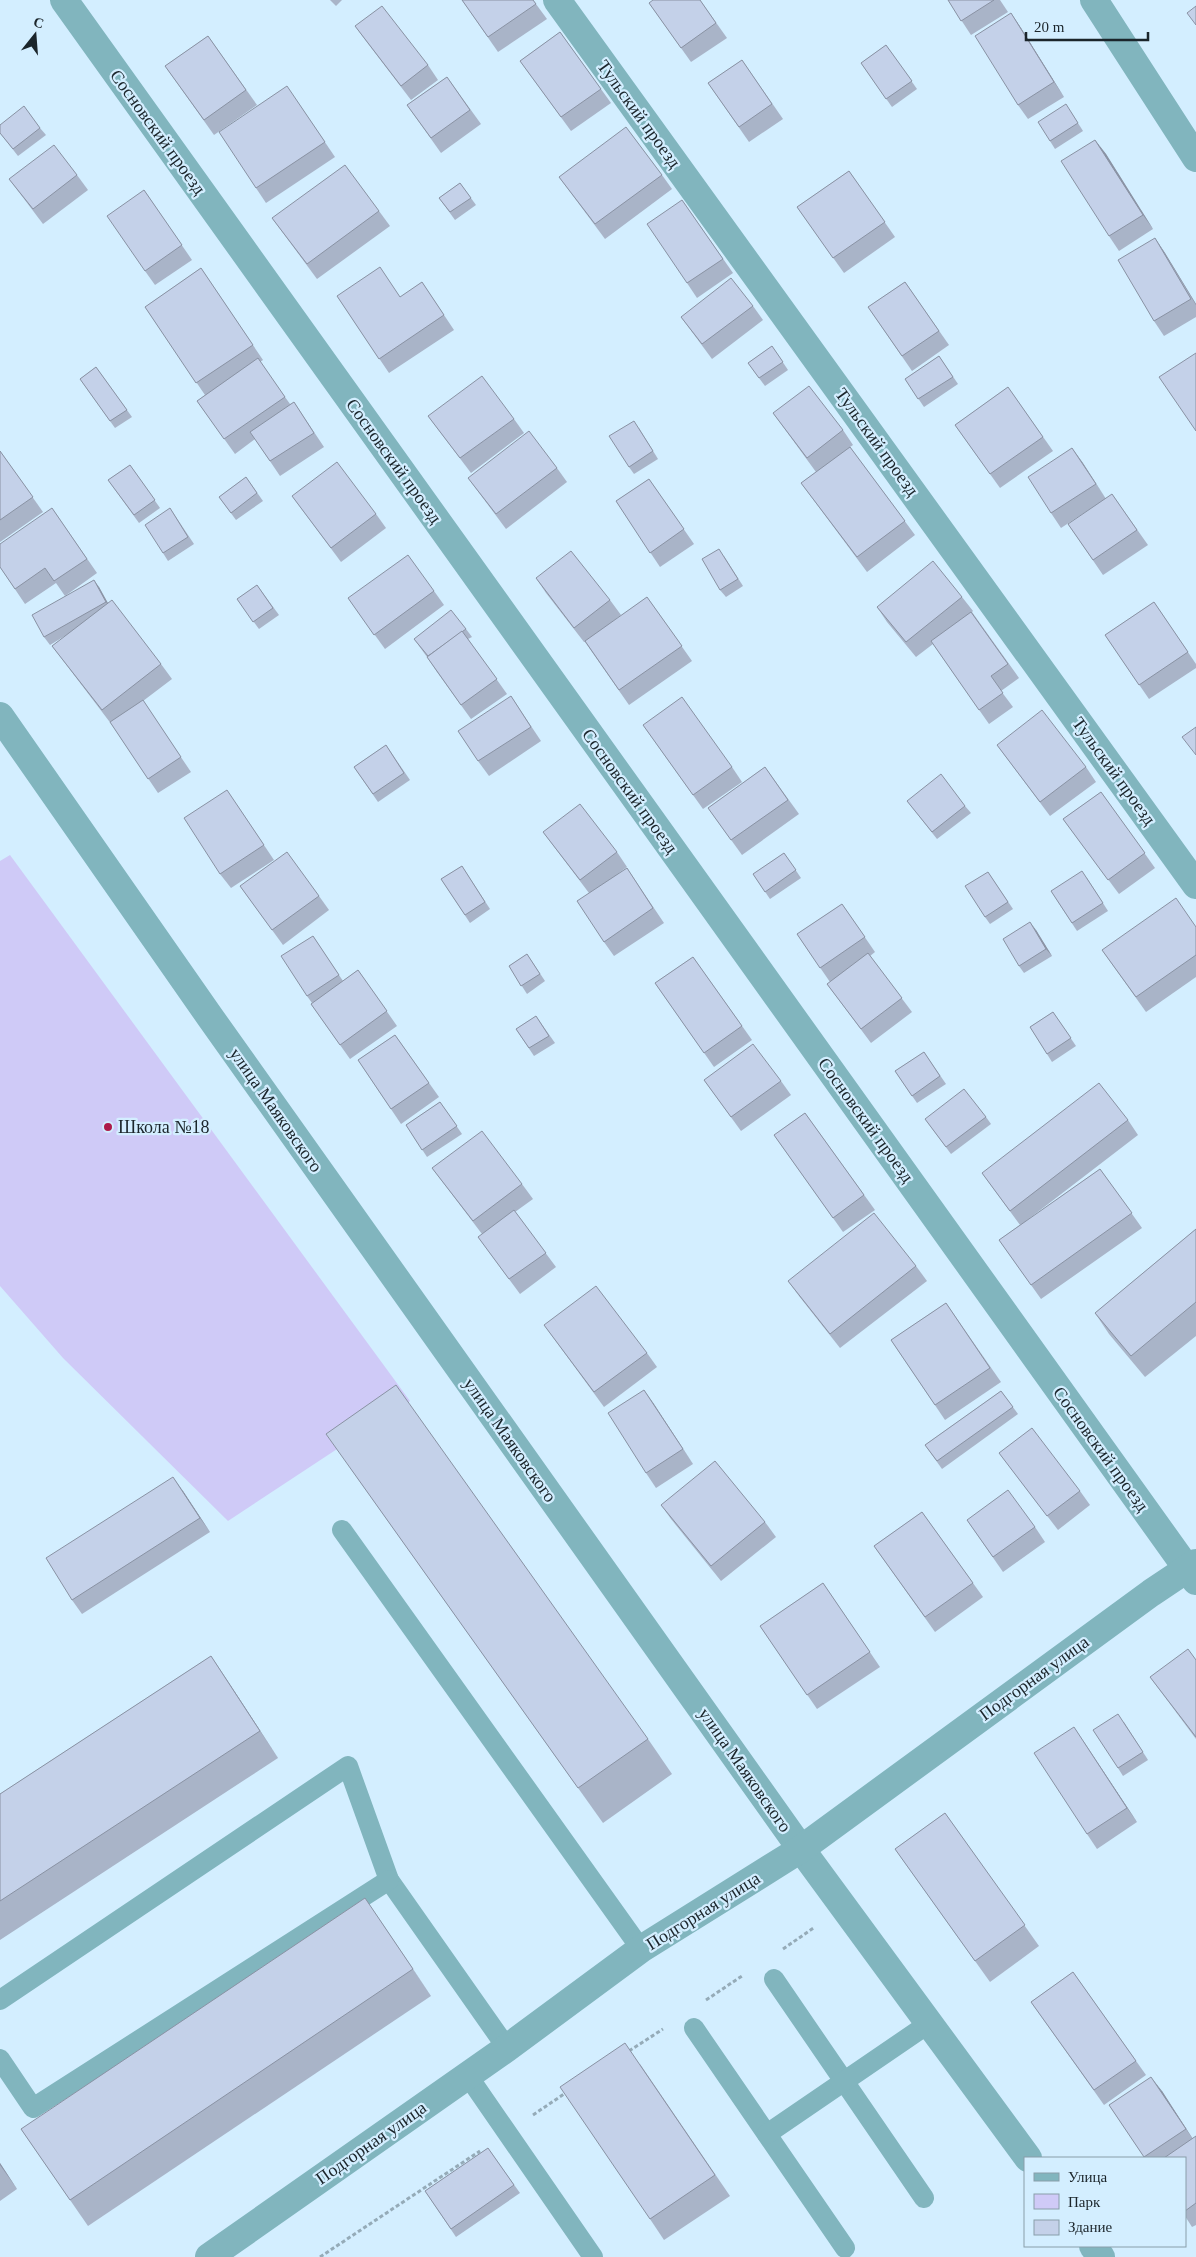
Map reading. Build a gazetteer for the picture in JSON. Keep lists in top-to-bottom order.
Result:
{
  "streets": {
    "street": [
      "Тульский проезд",
      "Сосновский проезд",
      "улица Маяковского",
      "Подгорная улица"
    ]
  },
  "crossings": [
    ["Сосновский проезд", "Подгорная улица"],
    ["улица Маяковского", "Подгорная улица"]
  ],
  "places": ["Школа №18"],
  "legend": ["Улица", "Парк", "Здание"],
  "scale_bar": "20 m",
  "north": "top"
}
